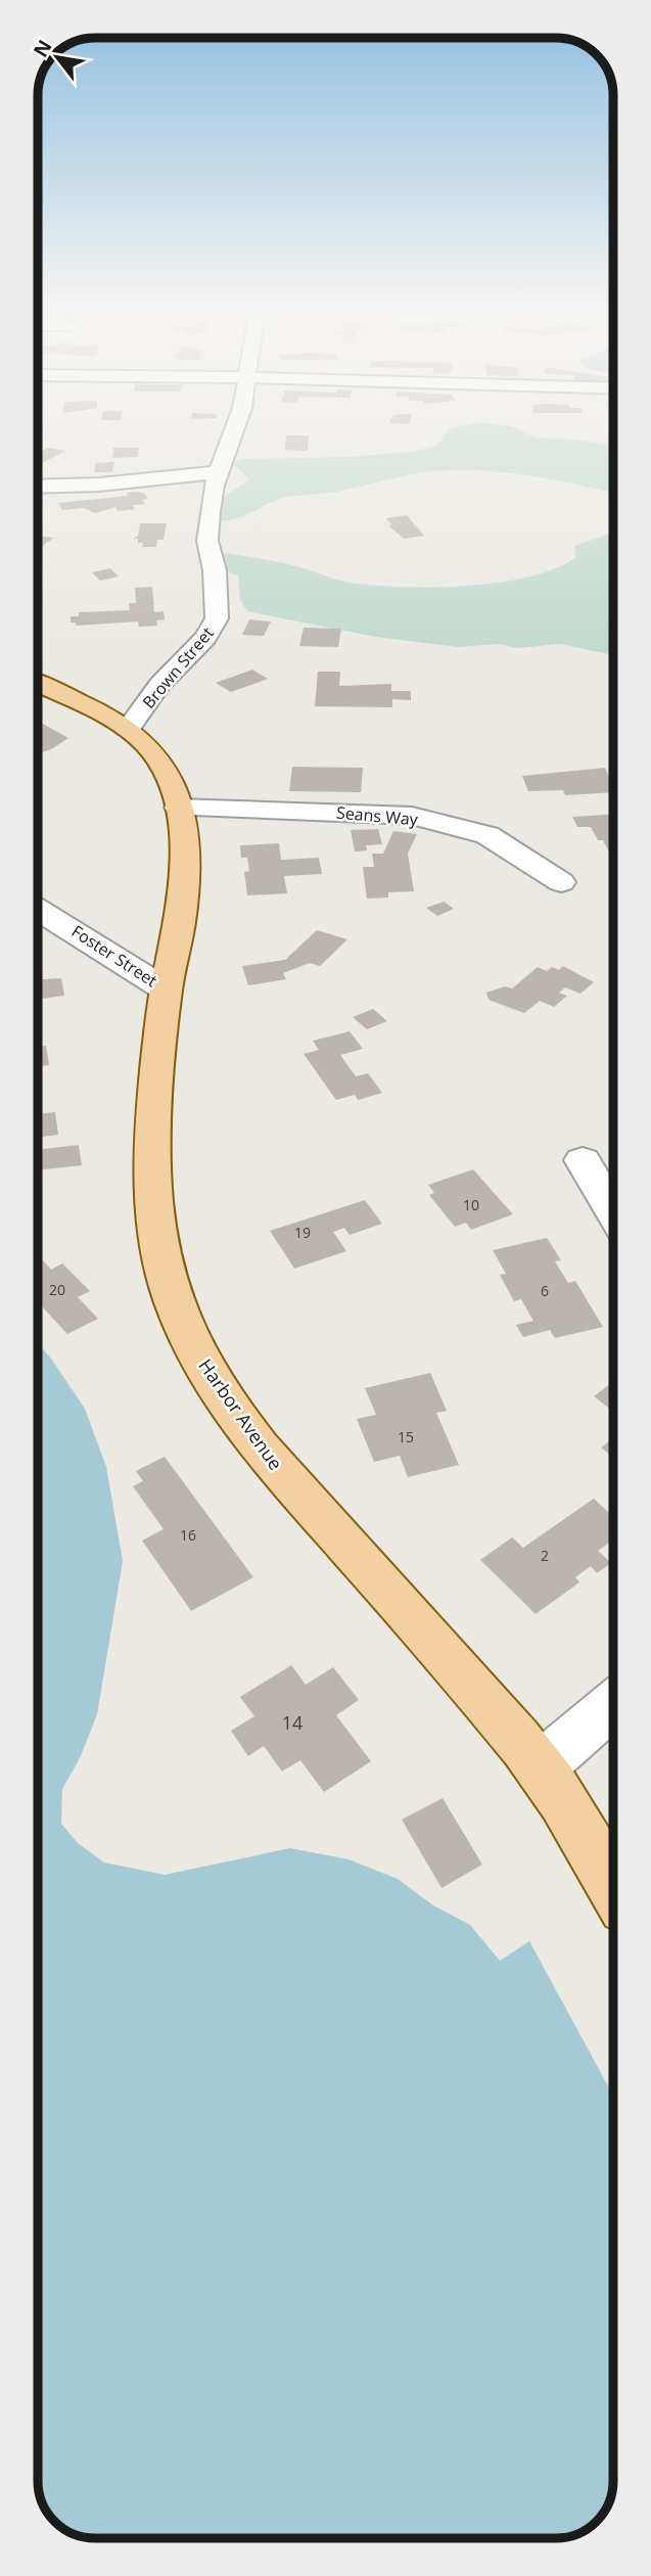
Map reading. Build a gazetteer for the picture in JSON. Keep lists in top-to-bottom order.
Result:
{
  "streets": {
    "main road": ["Harbor Avenue"],
    "street": ["Brown Street", "Seans Way", "Foster Street"]
  },
  "crossings": [
    ["Brown Street", "Harbor Avenue"],
    ["Seans Way", "Harbor Avenue"],
    ["Foster Street", "Harbor Avenue"]
  ],
  "house_numbers": [
    "10",
    "19",
    "20",
    "6",
    "15",
    "16",
    "2",
    "14"
  ],
  "north": "top left"
}
